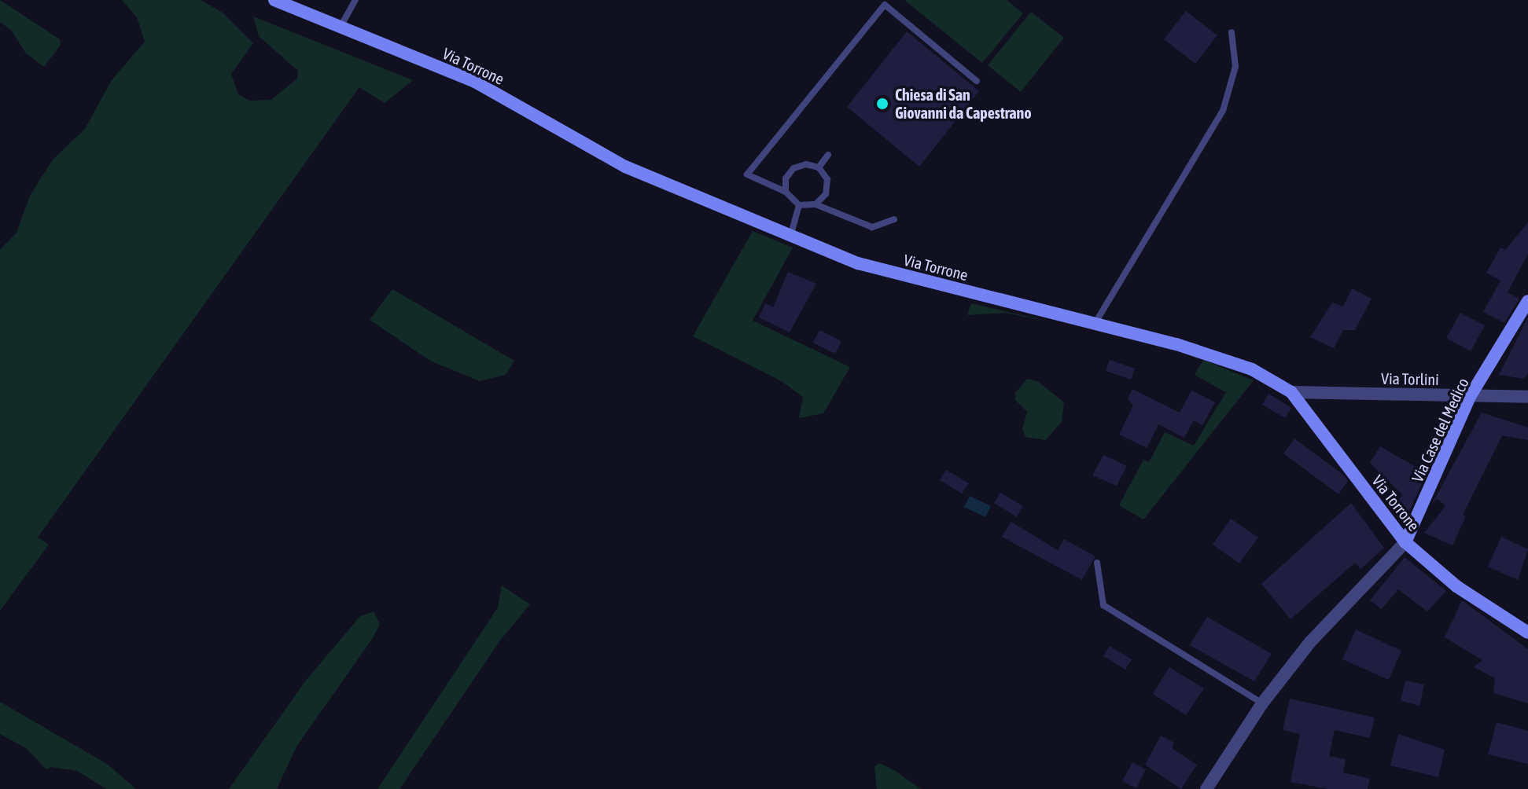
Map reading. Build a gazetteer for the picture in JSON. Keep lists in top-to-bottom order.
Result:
{
  "streets": {
    "main road": ["Via Torrone", "Via Case del Medico"],
    "street": ["Via Torlini"]
  },
  "crossings": [
    ["Via Torrone", "Via Torlini"],
    ["Via Torrone", "Via Case del Medico"],
    ["Via Torlini", "Via Case del Medico"]
  ],
  "places": ["Chiesa di San Giovanni da Capestrano"]
}
